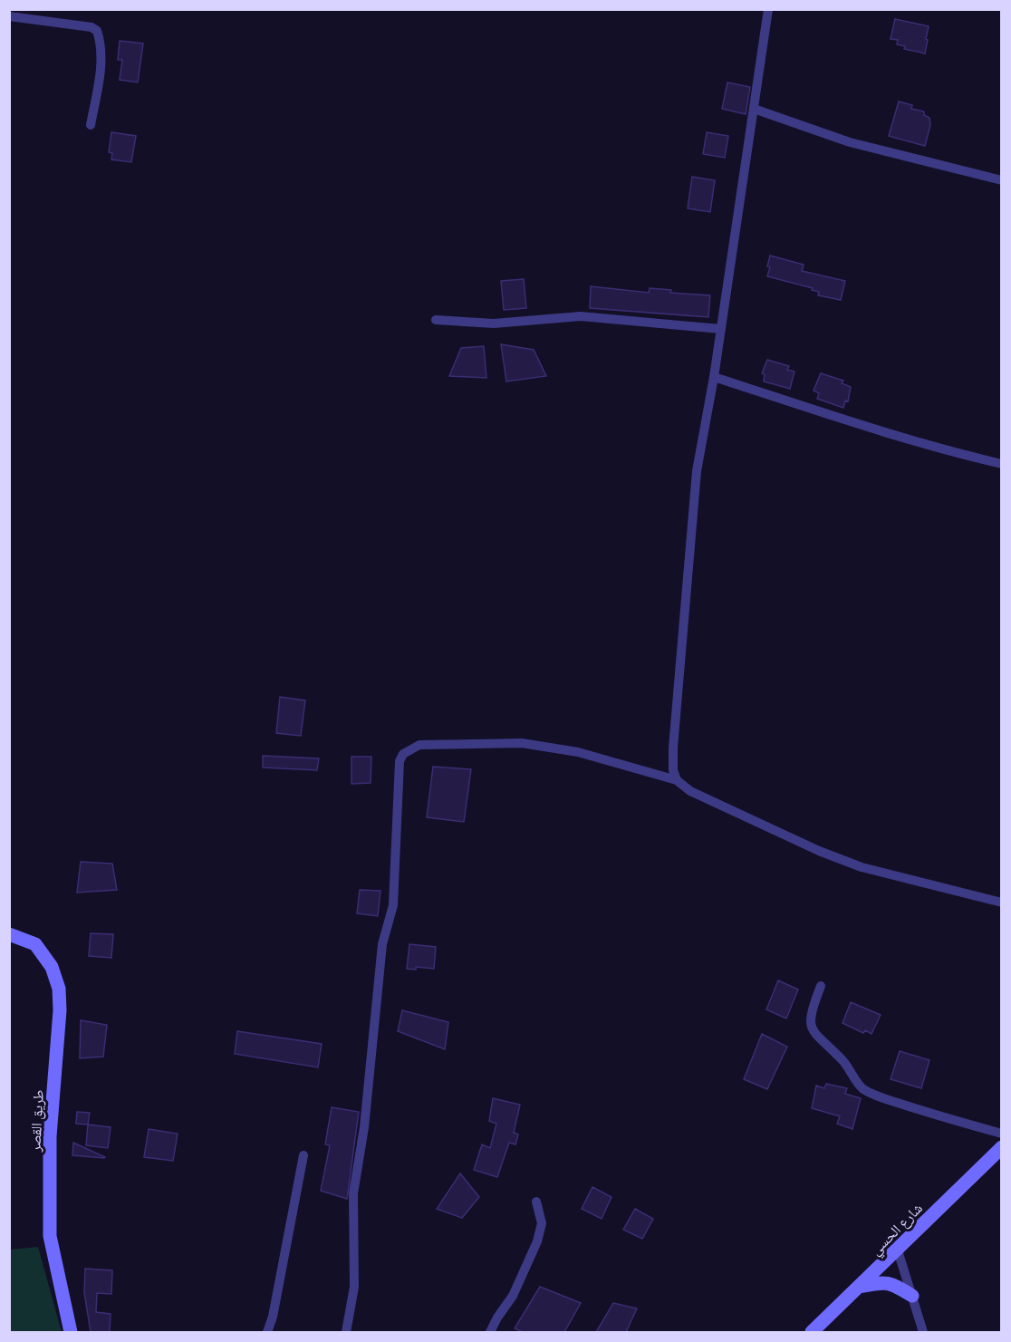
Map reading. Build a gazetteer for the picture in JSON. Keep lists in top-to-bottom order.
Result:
{
  "streets": {
    "street": ["طريق القصر", "شارع الحسي"]
  }
}
